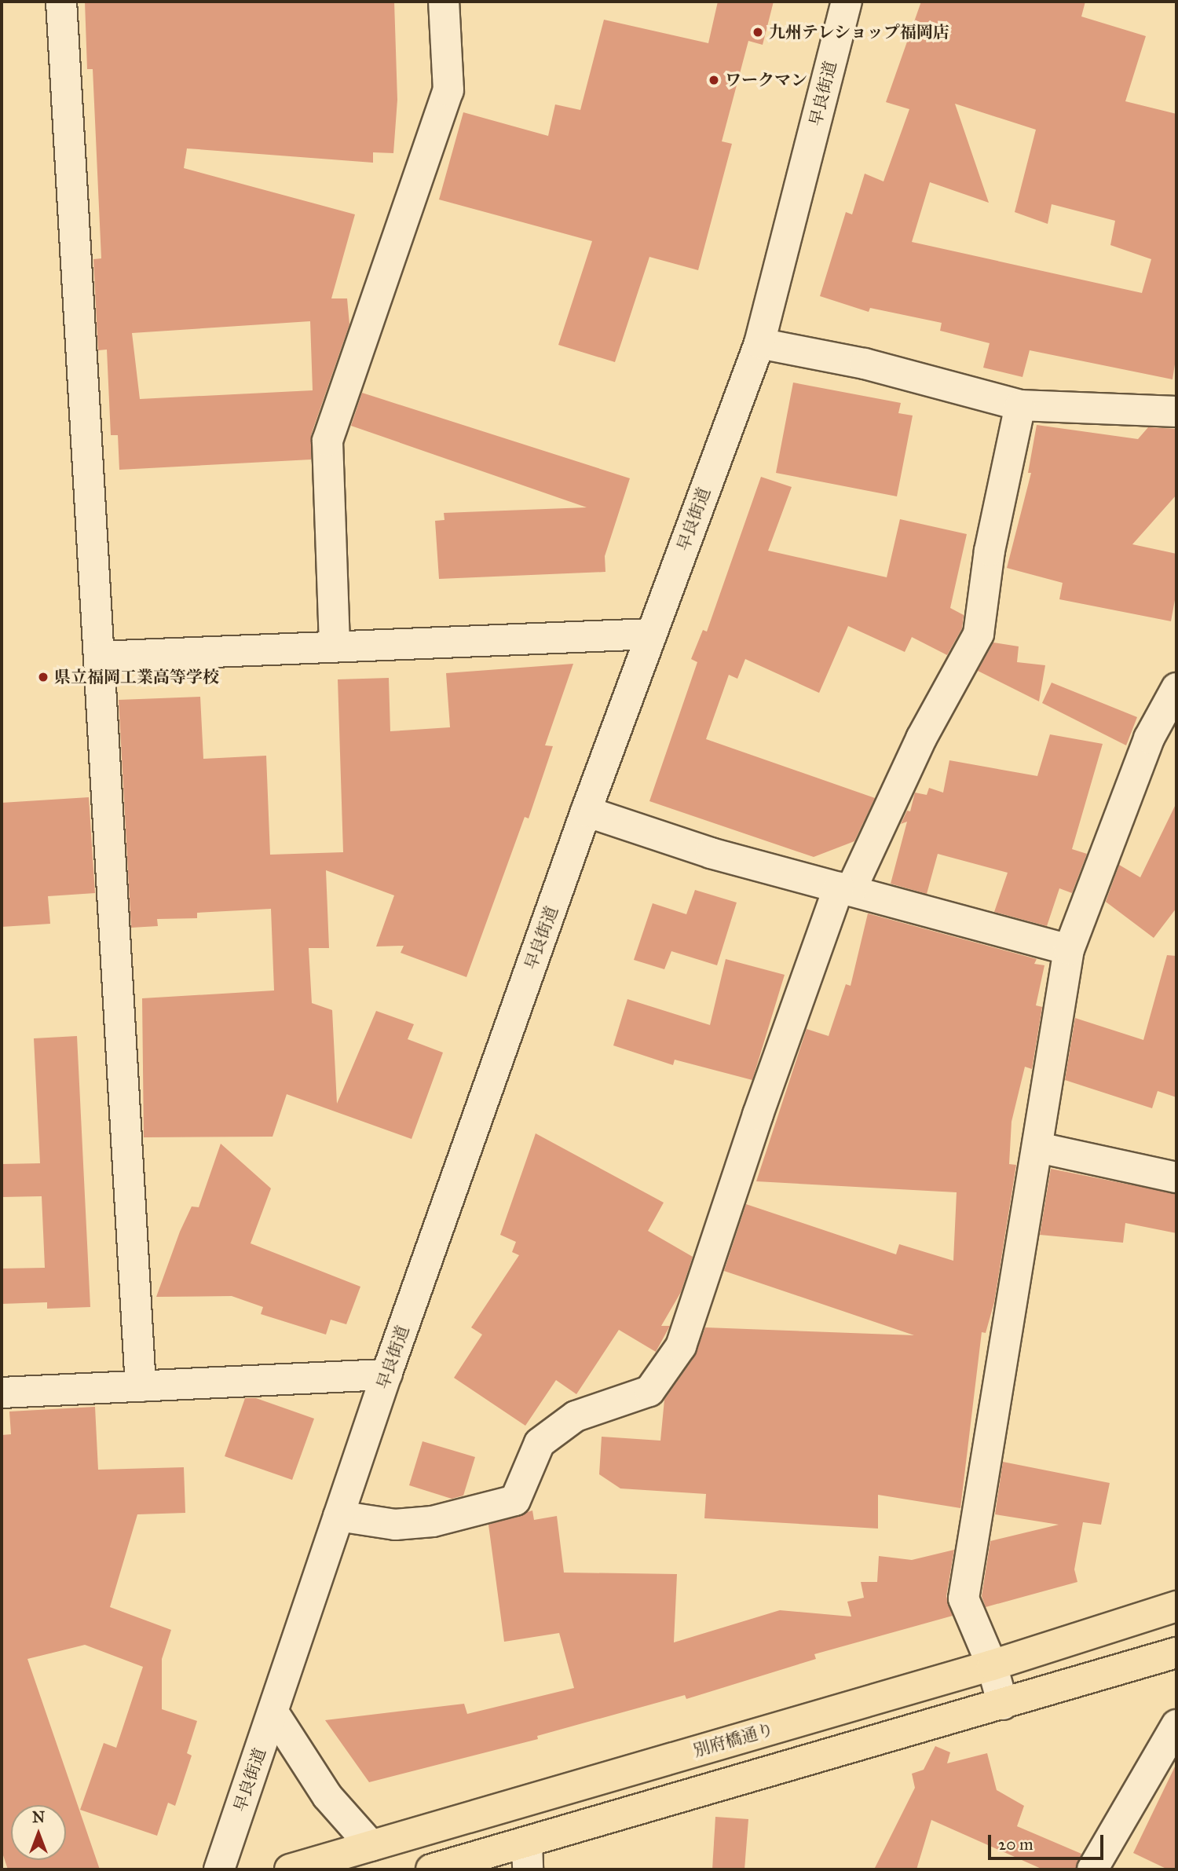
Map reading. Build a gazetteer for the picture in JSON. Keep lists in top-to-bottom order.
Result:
{
  "streets": {
    "highway": ["別府橋通り"],
    "street": ["早良街道"]
  },
  "places": ["九州テレショップ福岡店", "ワークマン", "県立福岡工業高等学校"],
  "scale_bar": "20 m",
  "north": "top"
}
